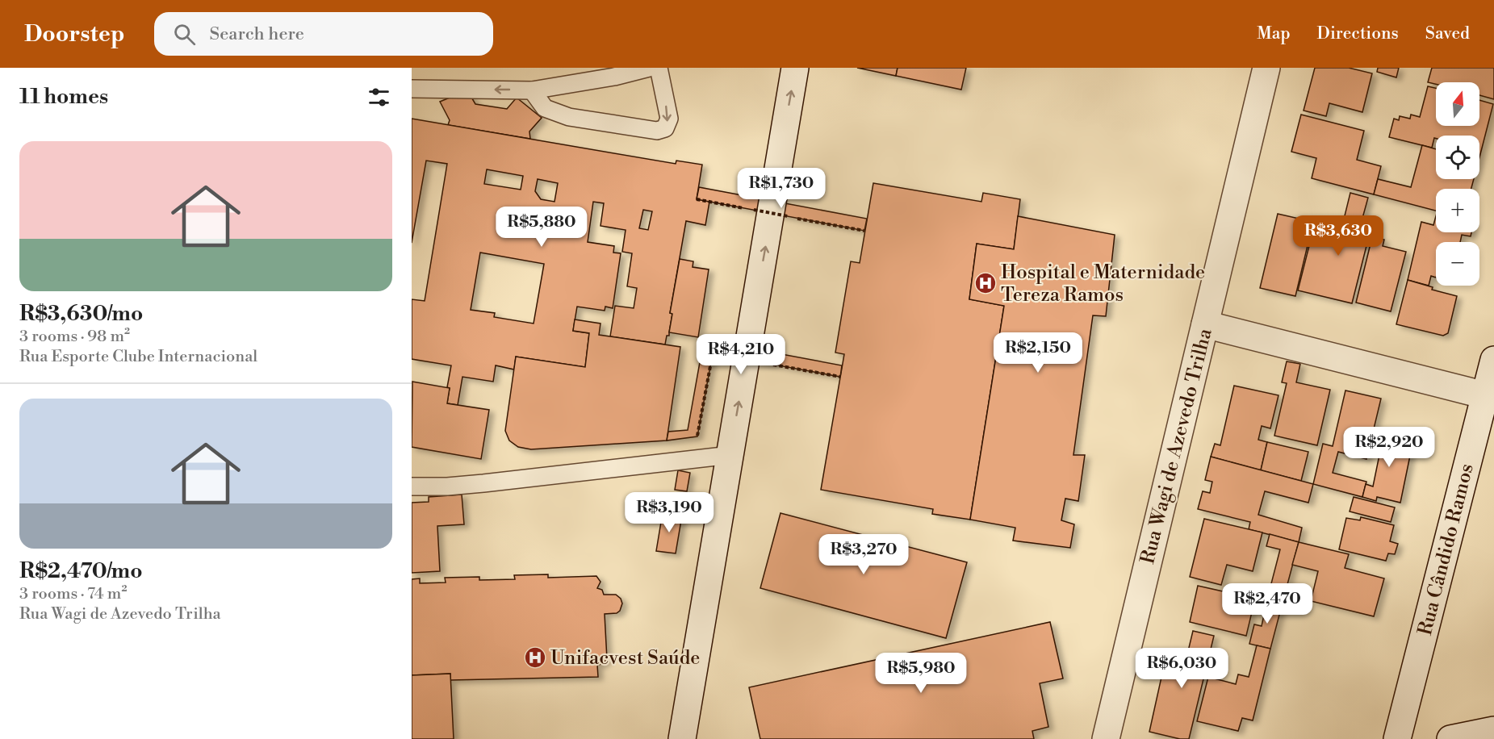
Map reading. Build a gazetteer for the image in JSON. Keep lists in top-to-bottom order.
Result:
{
  "streets": {
    "street": ["Rua Wagi de Azevedo Trilha", "Rua Cândido Ramos"]
  },
  "places": {
    "hospital": ["Hospital e Maternidade Tereza Ramos", "Unifacvest Saúde"]
  },
  "north": "top",
  "page": {
    "header": "Doorstep",
    "search": "Search here",
    "nav": ["Map", "Directions", "Saved"],
    "heading": "11 homes",
    "map_buttons": ["+", "−"],
    "list": [
      {
        "name": "R$3,630/mo",
        "note": "3 rooms · 98 m² · Rua Esporte Clube Internacional"
      },
      {
        "name": "R$2,470/mo",
        "note": "3 rooms · 74 m² · Rua Wagi de Azevedo Trilha"
      }
    ],
    "price": [
      "R$1,730",
      "R$5,880",
      "R$3,630",
      "R$2,150",
      "R$4,210",
      "R$2,920",
      "R$3,190",
      "R$3,270",
      "R$2,470",
      "R$6,030",
      "R$5,980"
    ]
  }
}
